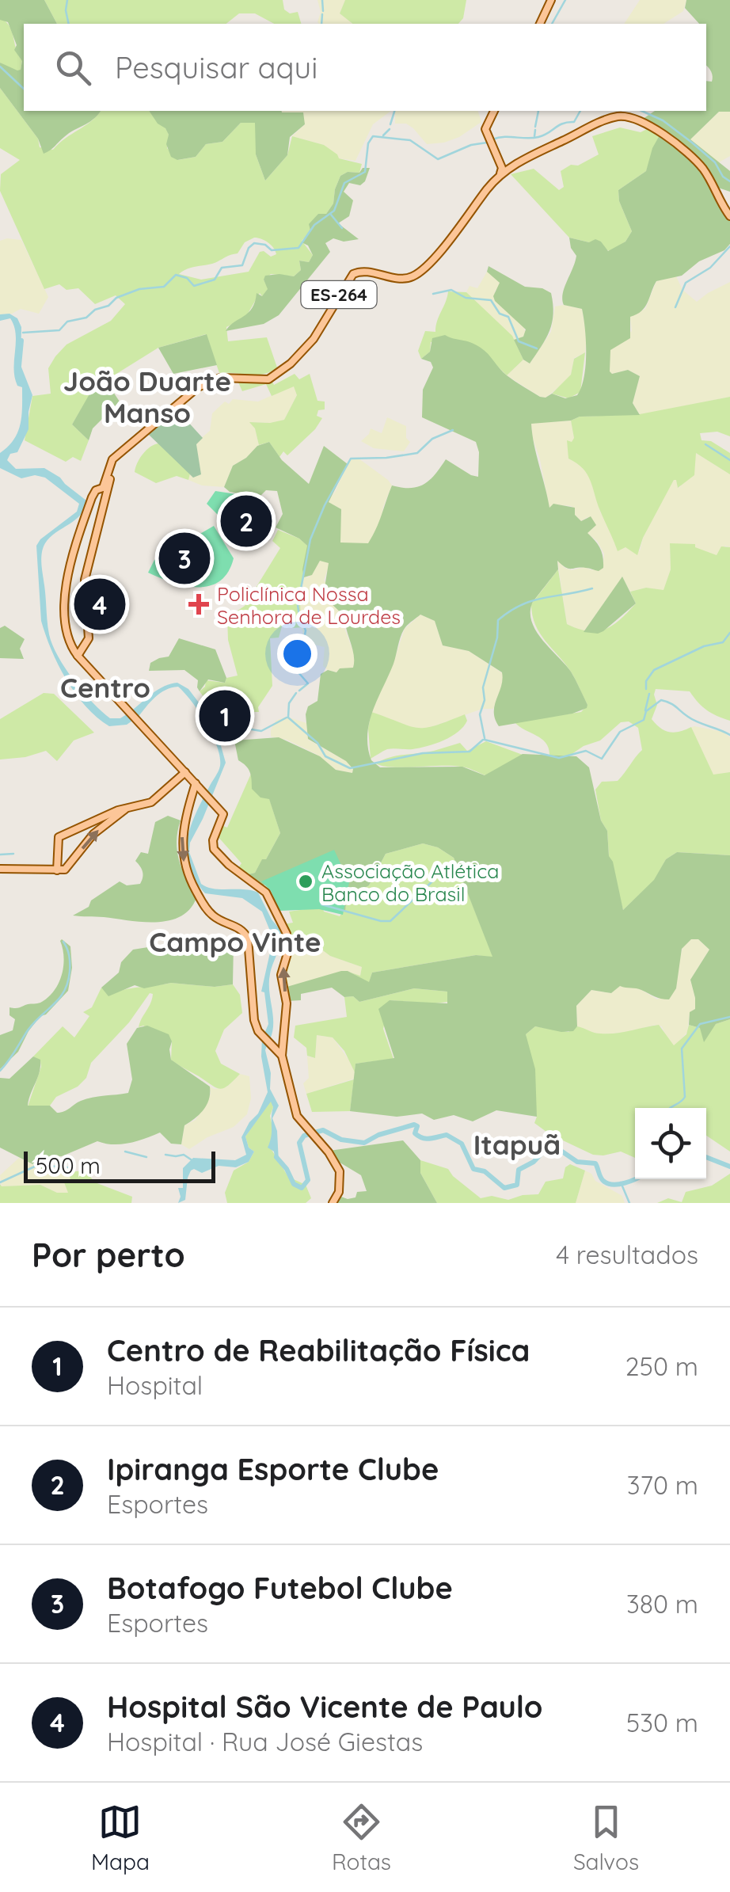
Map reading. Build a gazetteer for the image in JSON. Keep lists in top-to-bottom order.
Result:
{
  "streets": {
    "main road": ["ES-264"]
  },
  "districts": [
    "João Duarte Manso",
    "Centro",
    "Campo Vinte",
    "Itapuã"
  ],
  "places": {
    "health": ["Policlínica Nossa Senhora de Lourdes"],
    "other": ["Associação Atlética Banco do Brasil"]
  },
  "scale_bar": "500 m",
  "page": {
    "search": "Pesquisar aqui",
    "pins": [
      "2",
      "3",
      "4",
      "1"
    ],
    "scale": "500 m",
    "heading": ["Por perto", "4 resultados"],
    "list": [
      {
        "mark": "1",
        "name": "Centro de Reabilitação Física",
        "note": "Hospital",
        "value": "250 m"
      },
      {
        "mark": "2",
        "name": "Ipiranga Esporte Clube",
        "note": "Esportes",
        "value": "370 m"
      },
      {
        "mark": "3",
        "name": "Botafogo Futebol Clube",
        "note": "Esportes",
        "value": "380 m"
      },
      {
        "mark": "4",
        "name": "Hospital São Vicente de Paulo",
        "note": "Hospital · Rua José Giestas",
        "value": "530 m"
      }
    ],
    "nav": ["Mapa", "Rotas", "Salvos"]
  }
}
